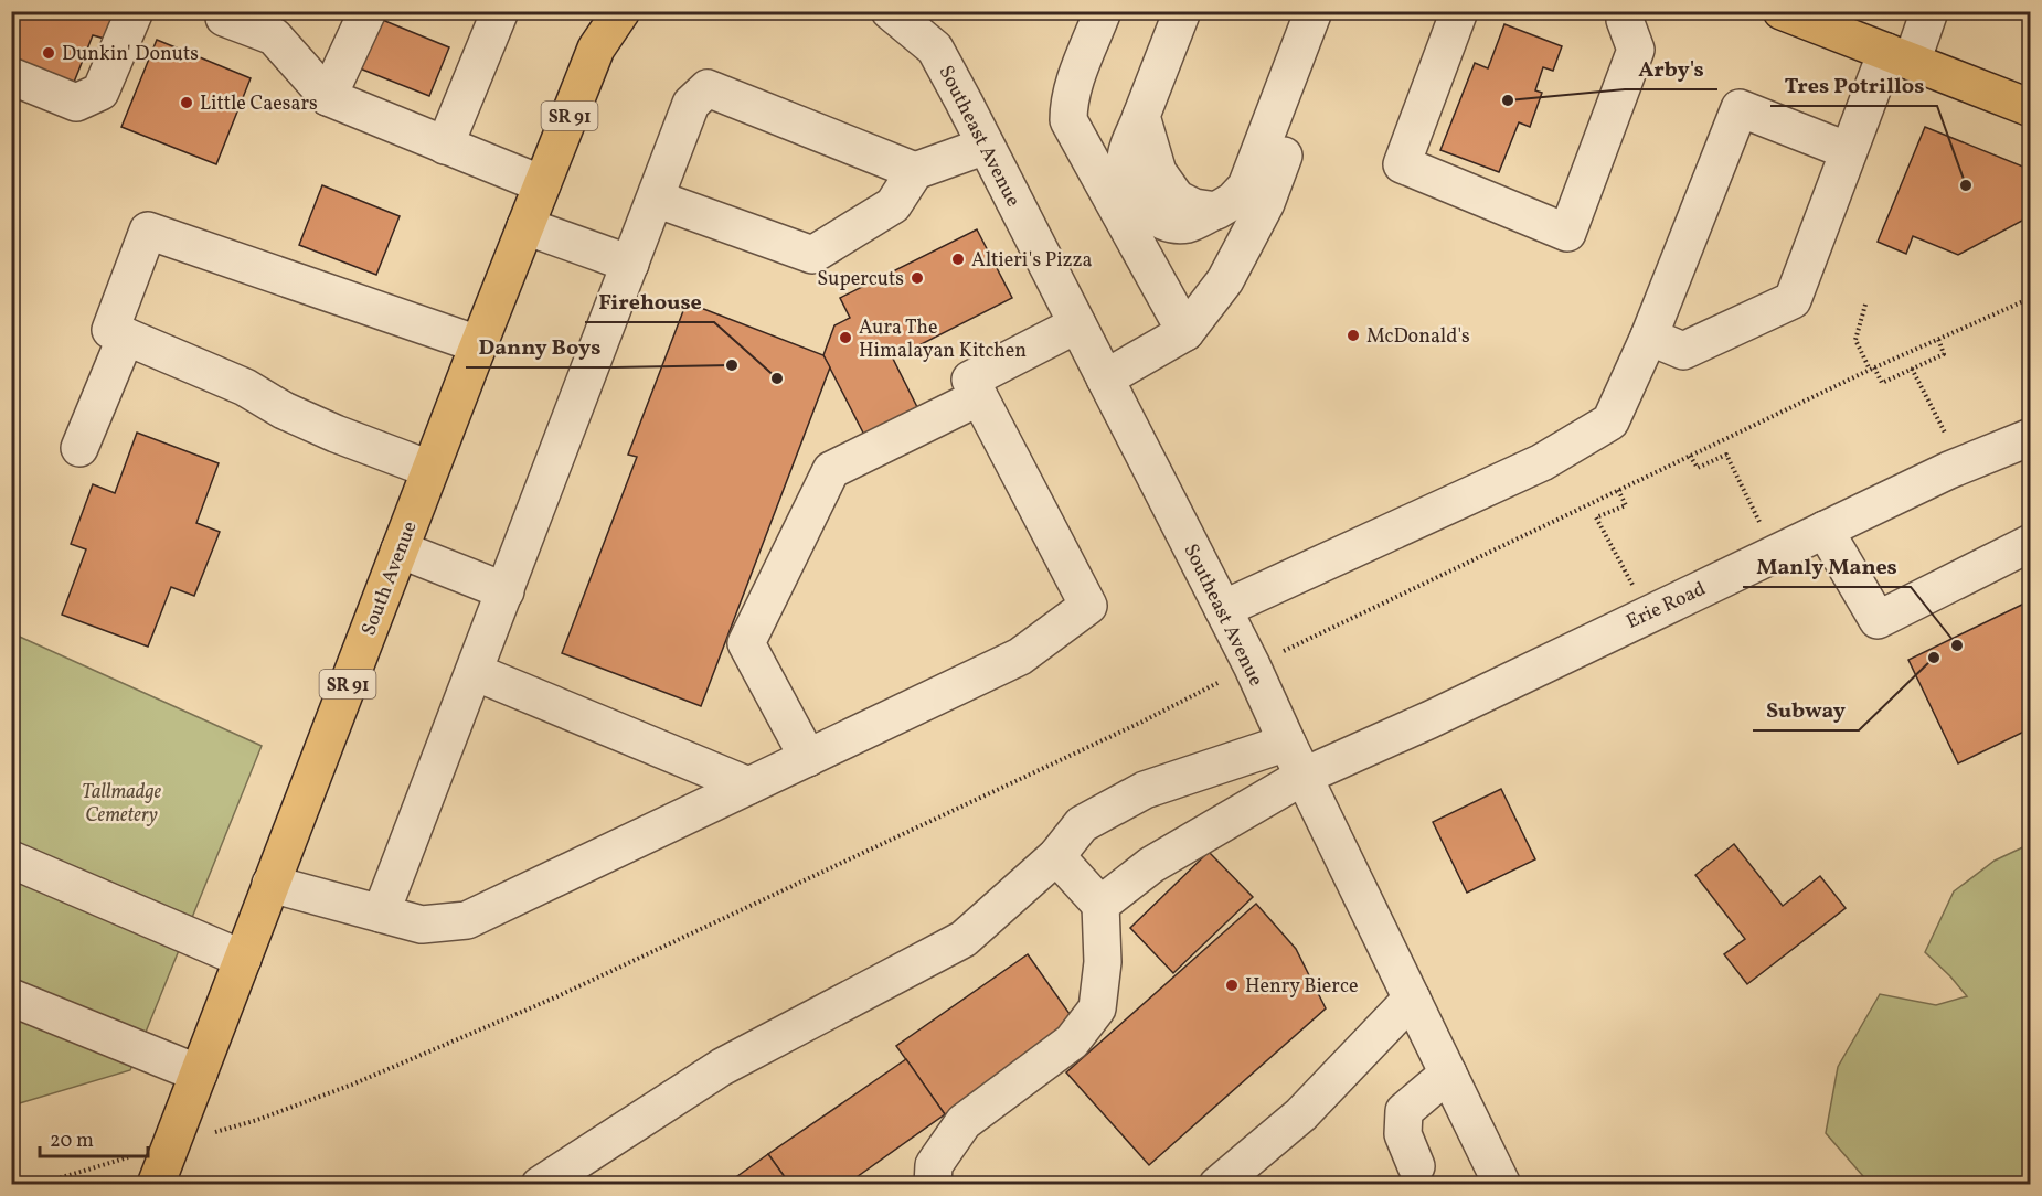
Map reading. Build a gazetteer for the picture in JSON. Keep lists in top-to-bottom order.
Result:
{
  "streets": {
    "main road": ["SR 91", "South Avenue"],
    "street": ["Southeast Avenue", "Erie Road"]
  },
  "crossings": [
    ["Southeast Avenue", "Erie Road"]
  ],
  "parks": ["Tallmadge Cemetery"],
  "places": [
    "Dunkin' Donuts",
    "Arby's",
    "Little Caesars",
    "Tres Potrillos",
    "Altieri's Pizza",
    "Supercuts",
    "McDonald's",
    "Aura The Himalayan Kitchen",
    "Danny Boys",
    "Firehouse",
    "Manly Manes",
    "Subway",
    "Henry Bierce"
  ],
  "scale_bar": "20 m"
}
